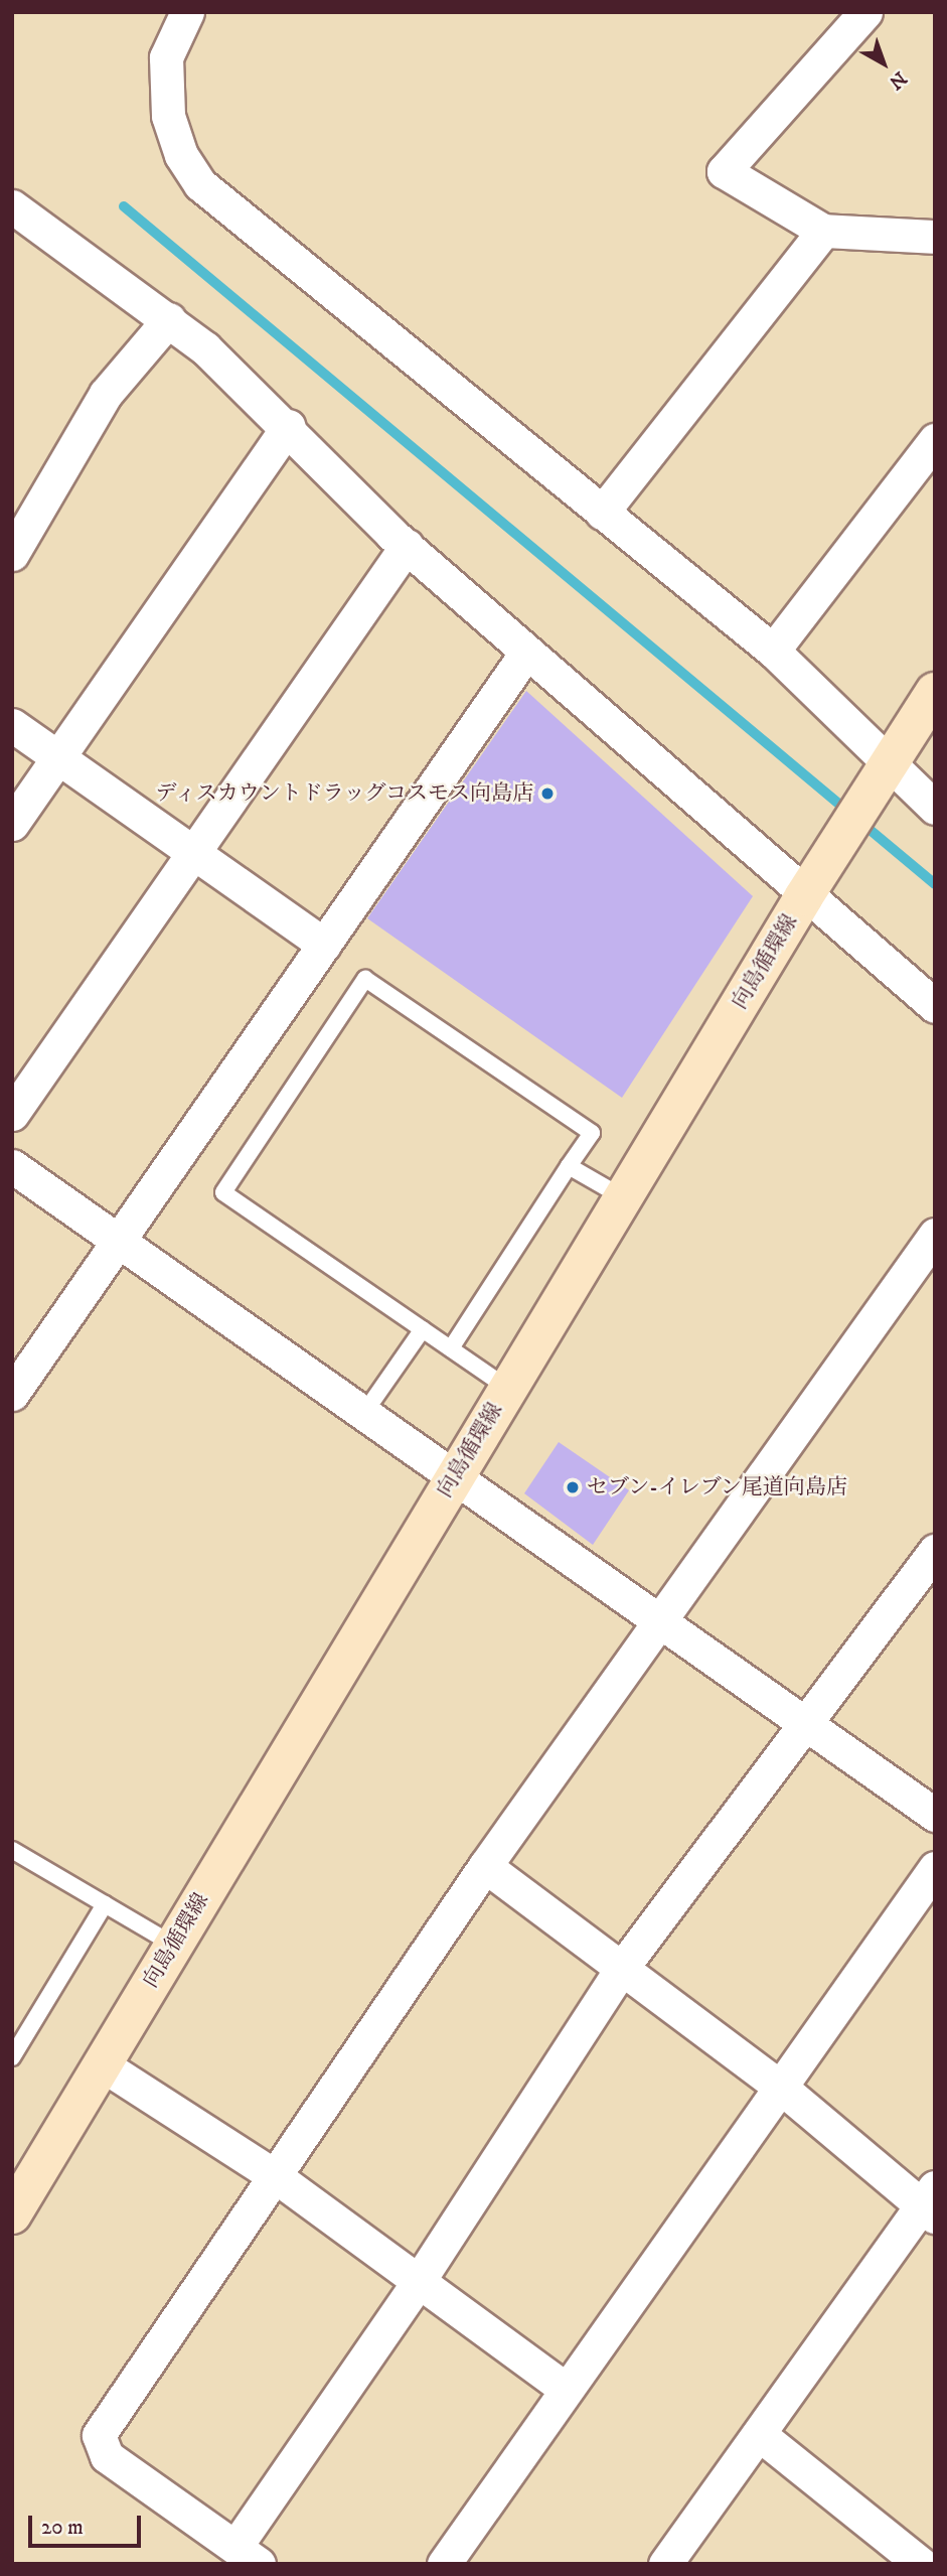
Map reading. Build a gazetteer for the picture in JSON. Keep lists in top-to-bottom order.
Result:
{
  "streets": {
    "main road": ["向島循環線"]
  },
  "places": ["ディスカウントドラッグコスモス向島店", "セブン-イレブン尾道向島店"],
  "scale_bar": "20 m",
  "north": "bottom right"
}
